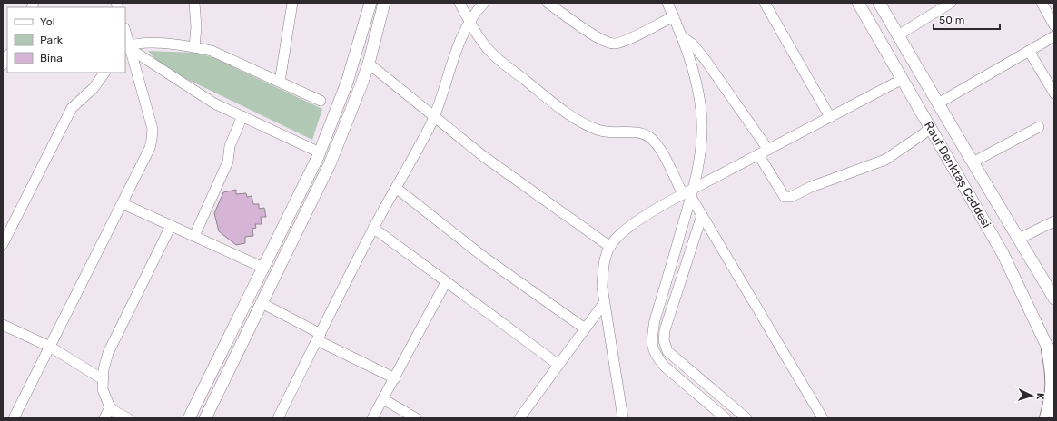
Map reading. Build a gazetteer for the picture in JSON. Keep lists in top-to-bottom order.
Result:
{
  "streets": {
    "main road": ["Rauf Denktaş Caddesi"]
  },
  "legend": ["Yol", "Park", "Bina"],
  "scale_bar": "50 m",
  "north": "right"
}
